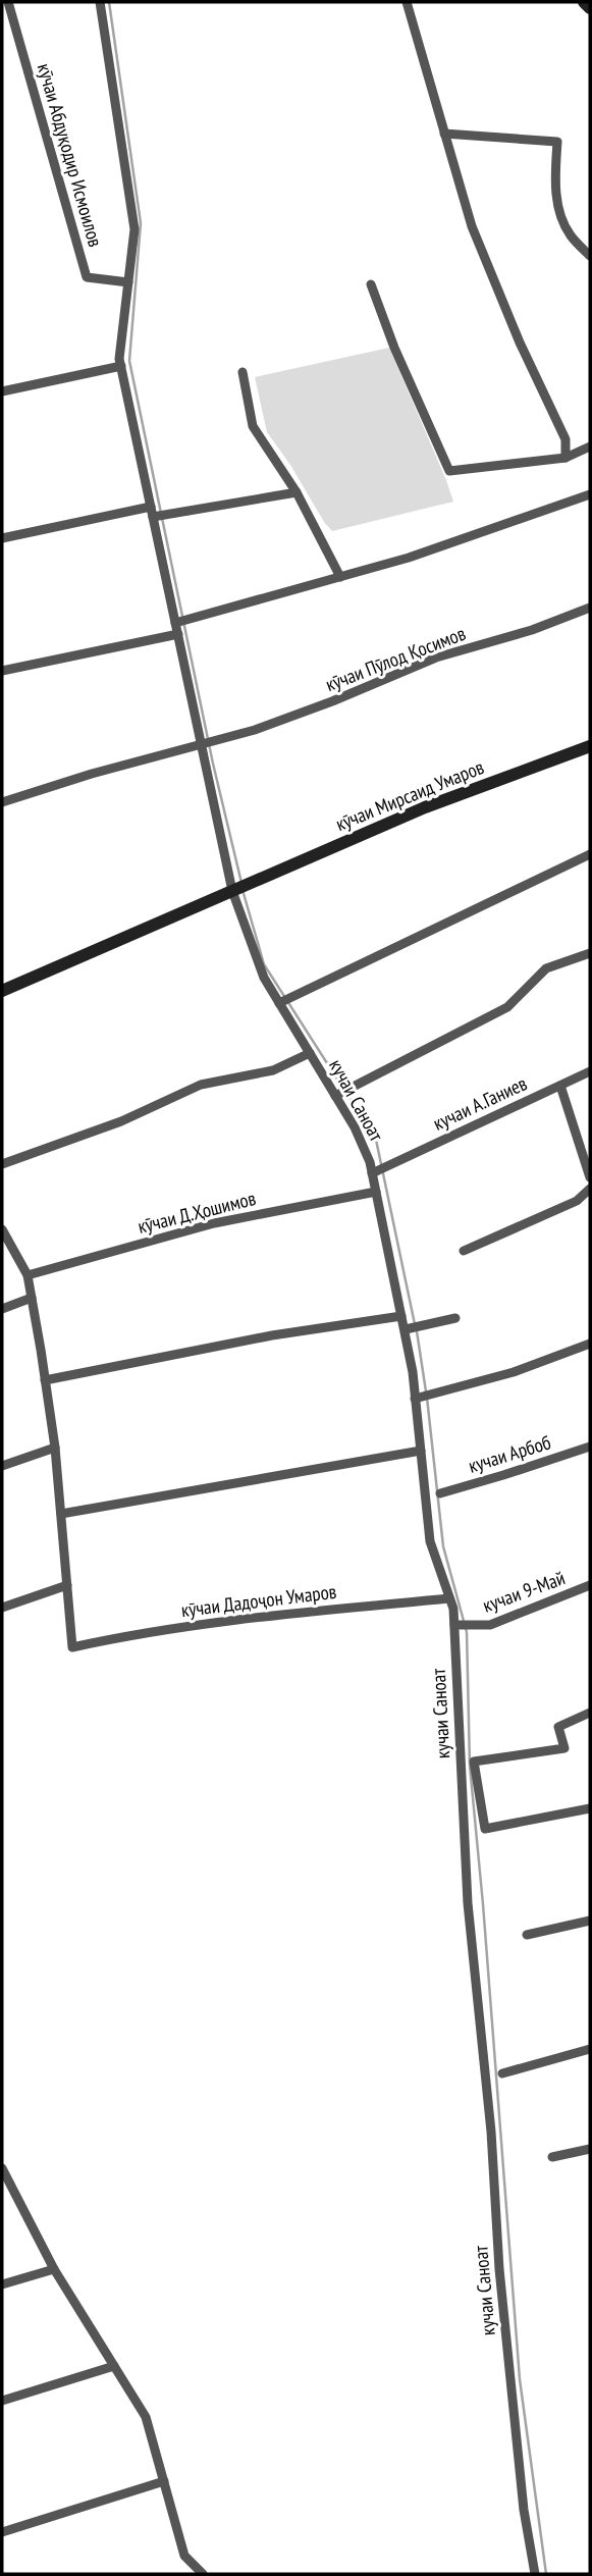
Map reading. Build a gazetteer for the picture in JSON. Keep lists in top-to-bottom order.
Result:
{
  "streets": {
    "street": [
      "кӯчаи Абдуқодир Исмоилов",
      "кӯчаи Пӯлод Қосимов",
      "кӯчаи Мирсаид Умаров",
      "кучаи Саноат",
      "кучаи А.Ганиев",
      "кӯчаи Д.Ҳошимов",
      "кучаи Арбоб",
      "кучаи 9-Май",
      "кӯчаи Дадоҷон Умаров"
    ]
  },
  "crossings": [
    ["кӯчаи Абдуқодир Исмоилов", "кучаи Саноат"],
    ["кӯчаи Пӯлод Қосимов", "кучаи Саноат"],
    ["кӯчаи Мирсаид Умаров", "кучаи Саноат"],
    ["кучаи Саноат", "кучаи А.Ганиев"],
    ["кучаи Саноат", "кӯчаи Д.Ҳошимов"],
    ["кучаи Саноат", "кучаи 9-Май"],
    ["кучаи Саноат", "кӯчаи Дадоҷон Умаров"]
  ]
}
